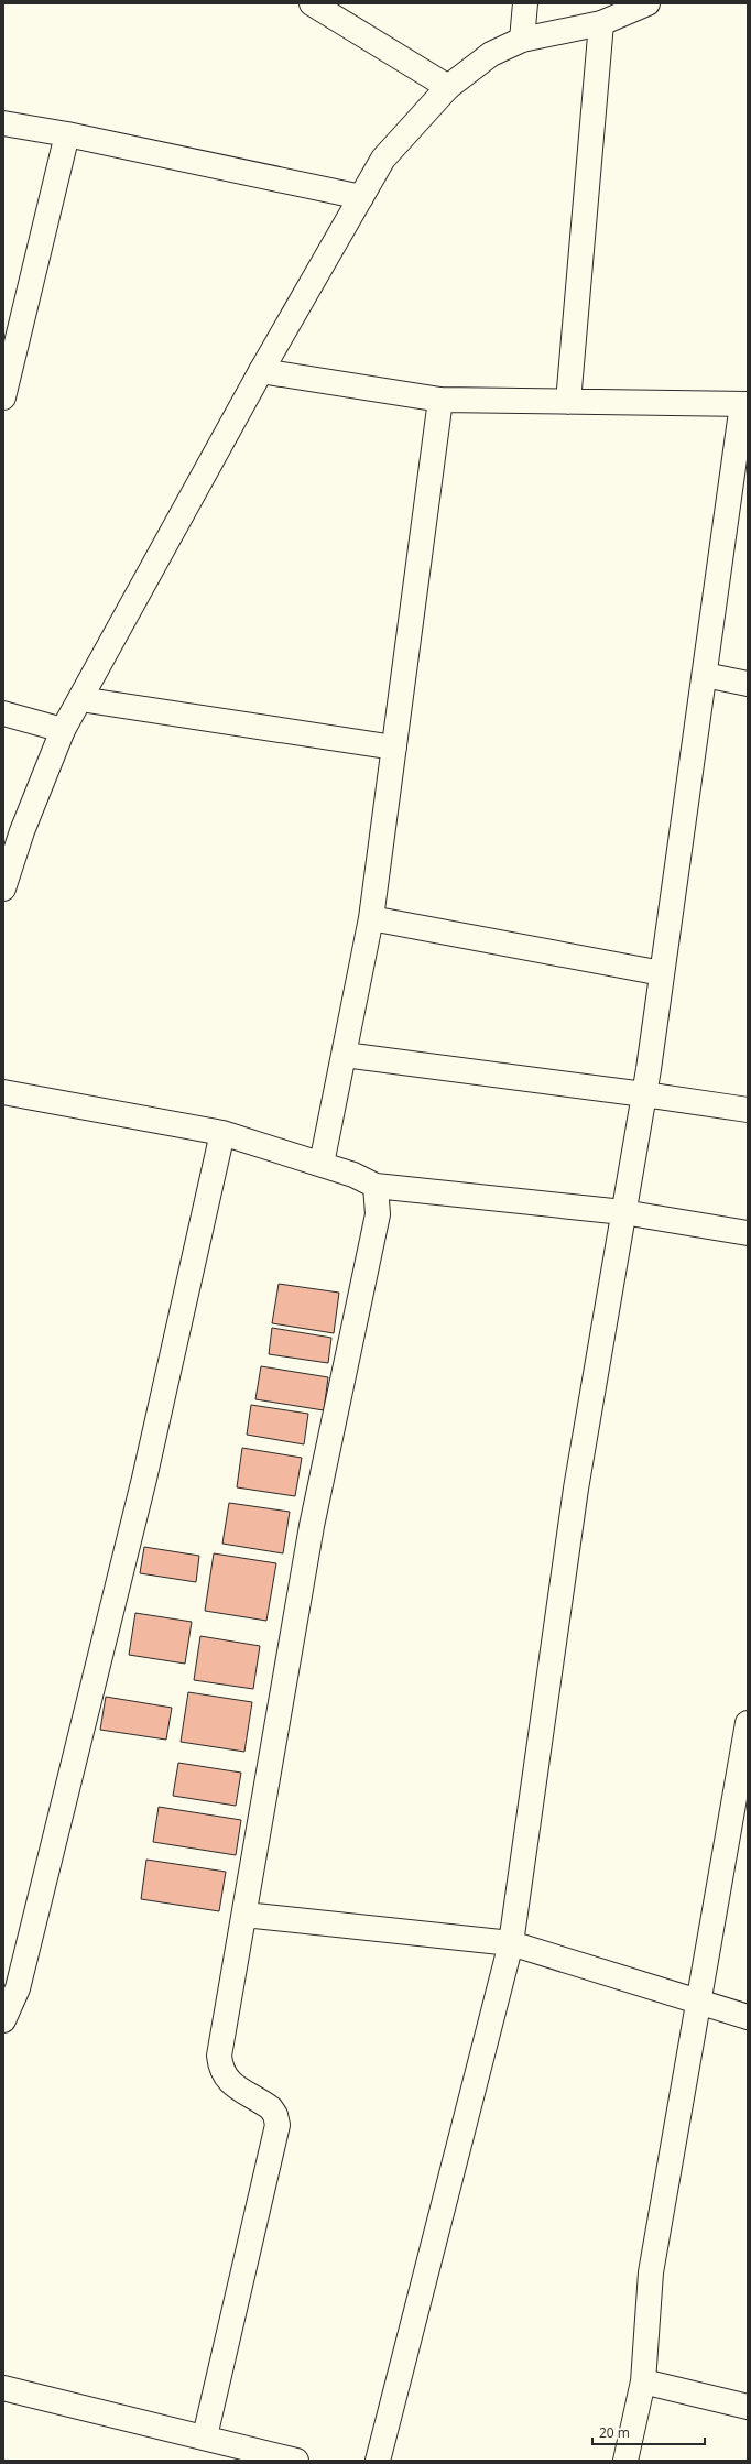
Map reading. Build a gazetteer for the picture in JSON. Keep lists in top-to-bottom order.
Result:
{
  "scale_bar": "20 m"
}
